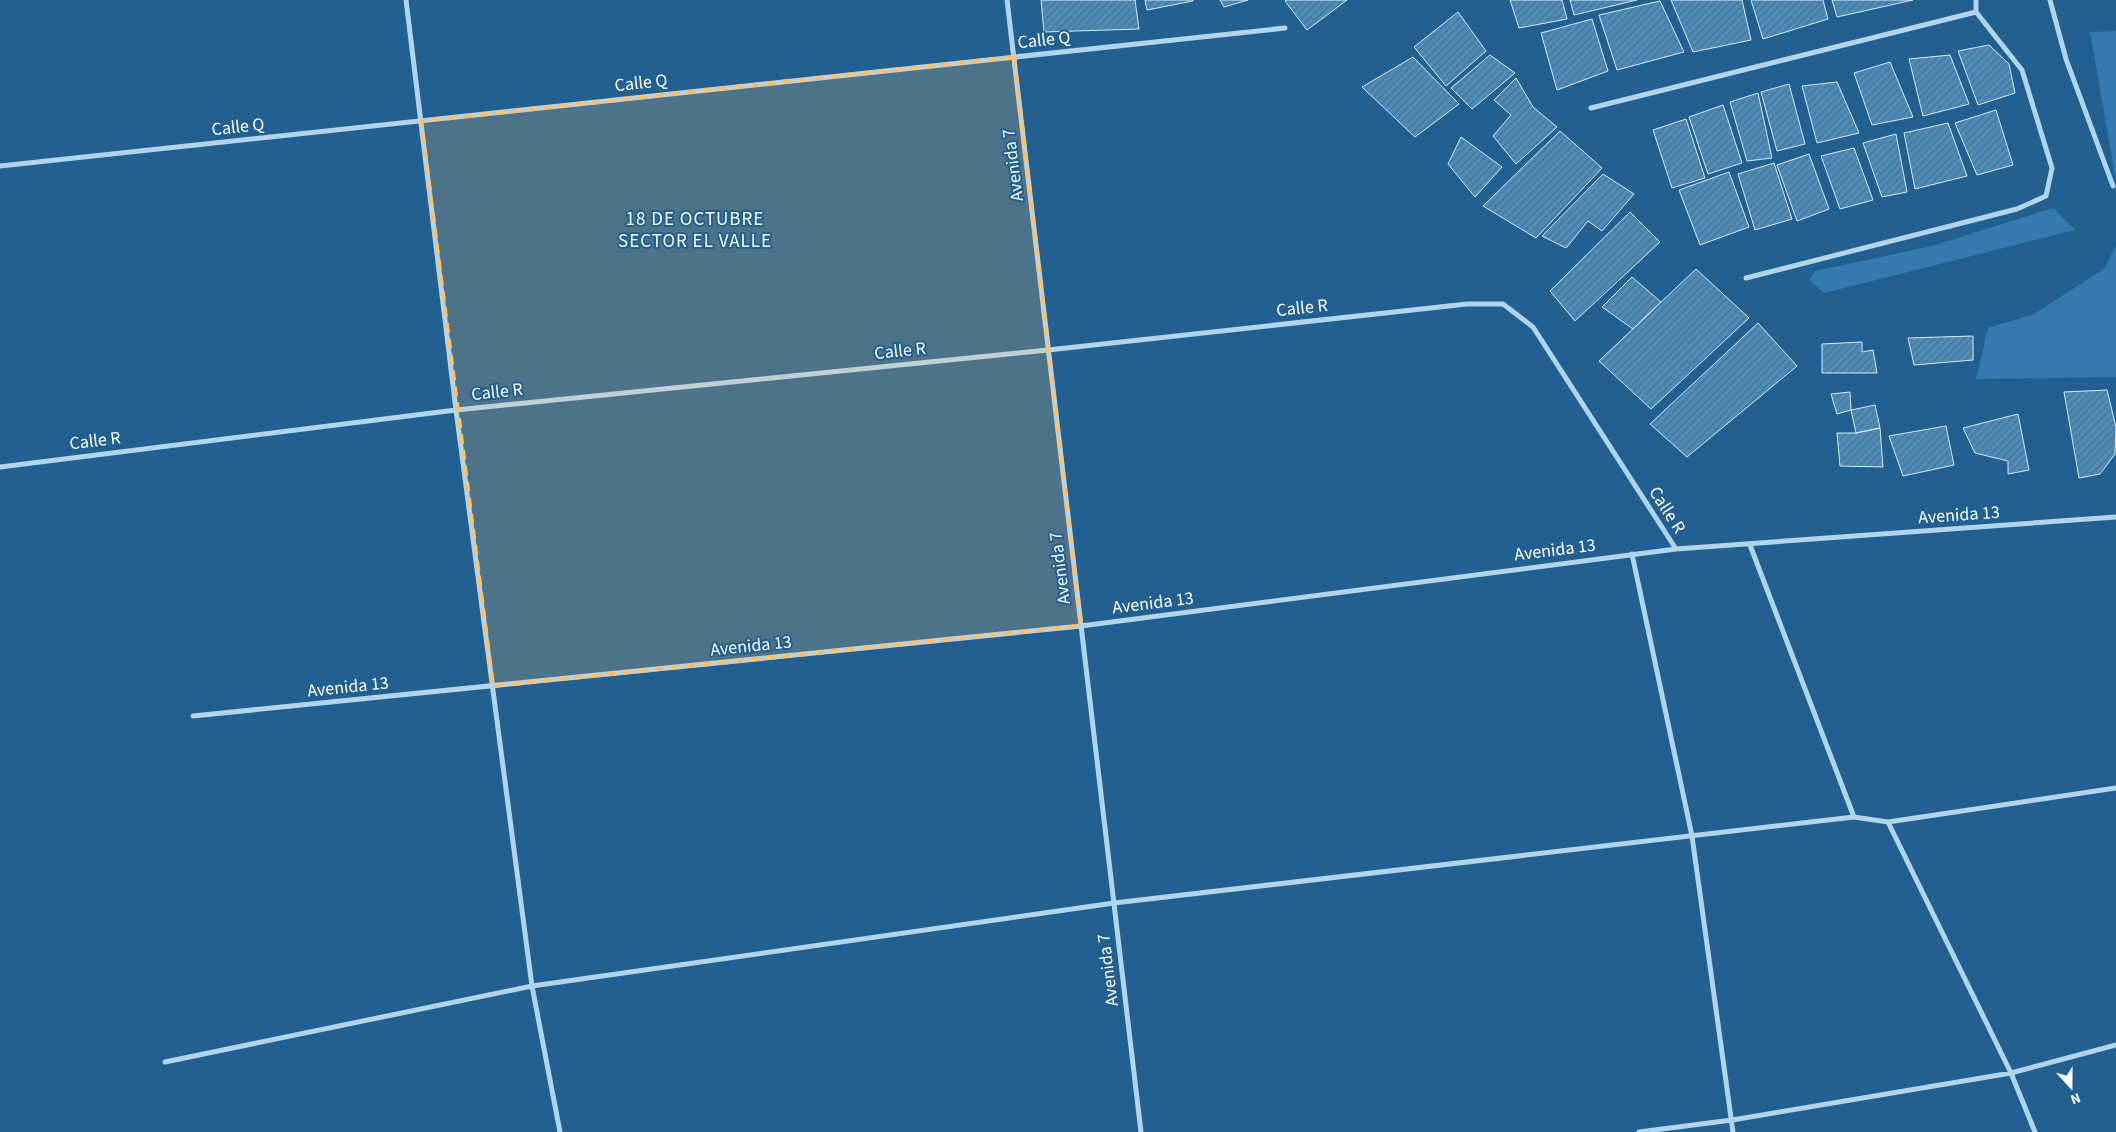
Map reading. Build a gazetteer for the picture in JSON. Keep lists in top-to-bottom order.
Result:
{
  "streets": {
    "street": [
      "Calle Q",
      "Avenida 7",
      "Calle R",
      "Avenida 13"
    ]
  },
  "crossings": [
    ["Calle Q", "Avenida 7"],
    ["Avenida 7", "Calle R"],
    ["Avenida 7", "Avenida 13"],
    ["Calle R", "Avenida 13"]
  ],
  "districts": ["18 DE OCTUBRE SECTOR EL VALLE"],
  "north": "bottom"
}
